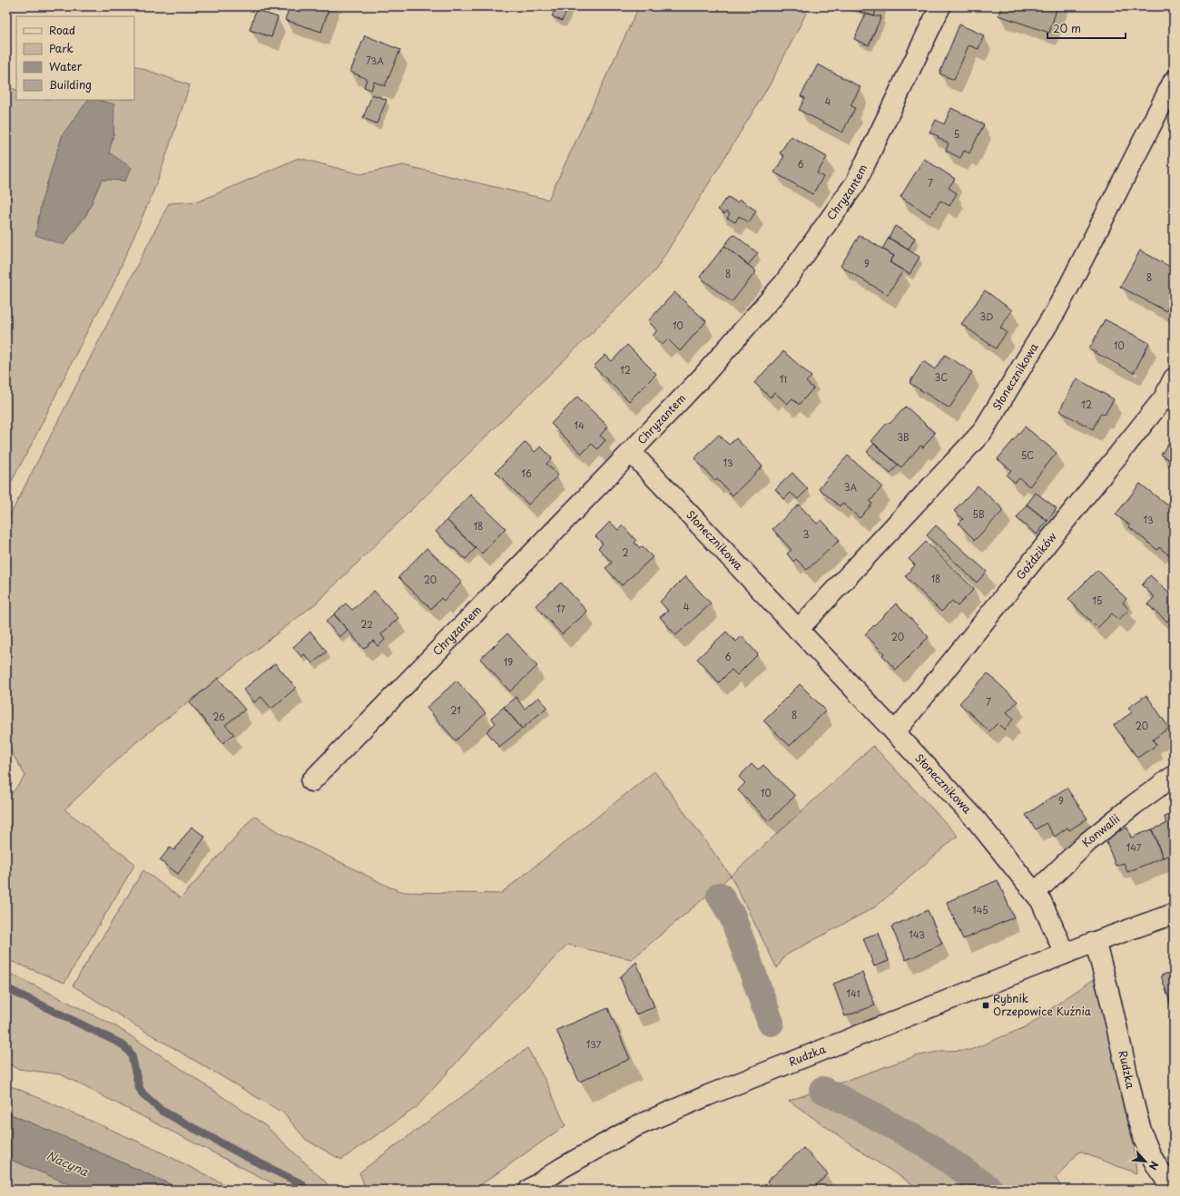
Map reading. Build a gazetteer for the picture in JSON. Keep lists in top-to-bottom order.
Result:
{
  "streets": {
    "street": [
      "Chryzantem",
      "Słonecznikowa",
      "Goździków",
      "Konwalii",
      "Rudzka"
    ]
  },
  "crossings": [
    ["Chryzantem", "Słonecznikowa"],
    ["Słonecznikowa", "Goździków"],
    ["Słonecznikowa", "Konwalii"],
    ["Słonecznikowa", "Rudzka"]
  ],
  "water": ["Nacyna"],
  "places": {
    "transit": ["Rybnik Orzepowice Kuźnia"]
  },
  "house_numbers": [
    "73A",
    "4",
    "5",
    "6",
    "7",
    "9",
    "8",
    "8",
    "3D",
    "10",
    "10",
    "12",
    "3C",
    "11",
    "12",
    "14",
    "3B",
    "5C",
    "13",
    "16",
    "3A",
    "5B",
    "13",
    "18",
    "3",
    "2",
    "18",
    "20",
    "15",
    "4",
    "17",
    "22",
    "20",
    "6",
    "19",
    "7",
    "21",
    "8",
    "26",
    "20",
    "10",
    "9",
    "147",
    "145",
    "143",
    "141",
    "137"
  ],
  "legend": [
    "Road",
    "Park",
    "Water",
    "Building"
  ],
  "scale_bar": "20 m",
  "north": "bottom right"
}
